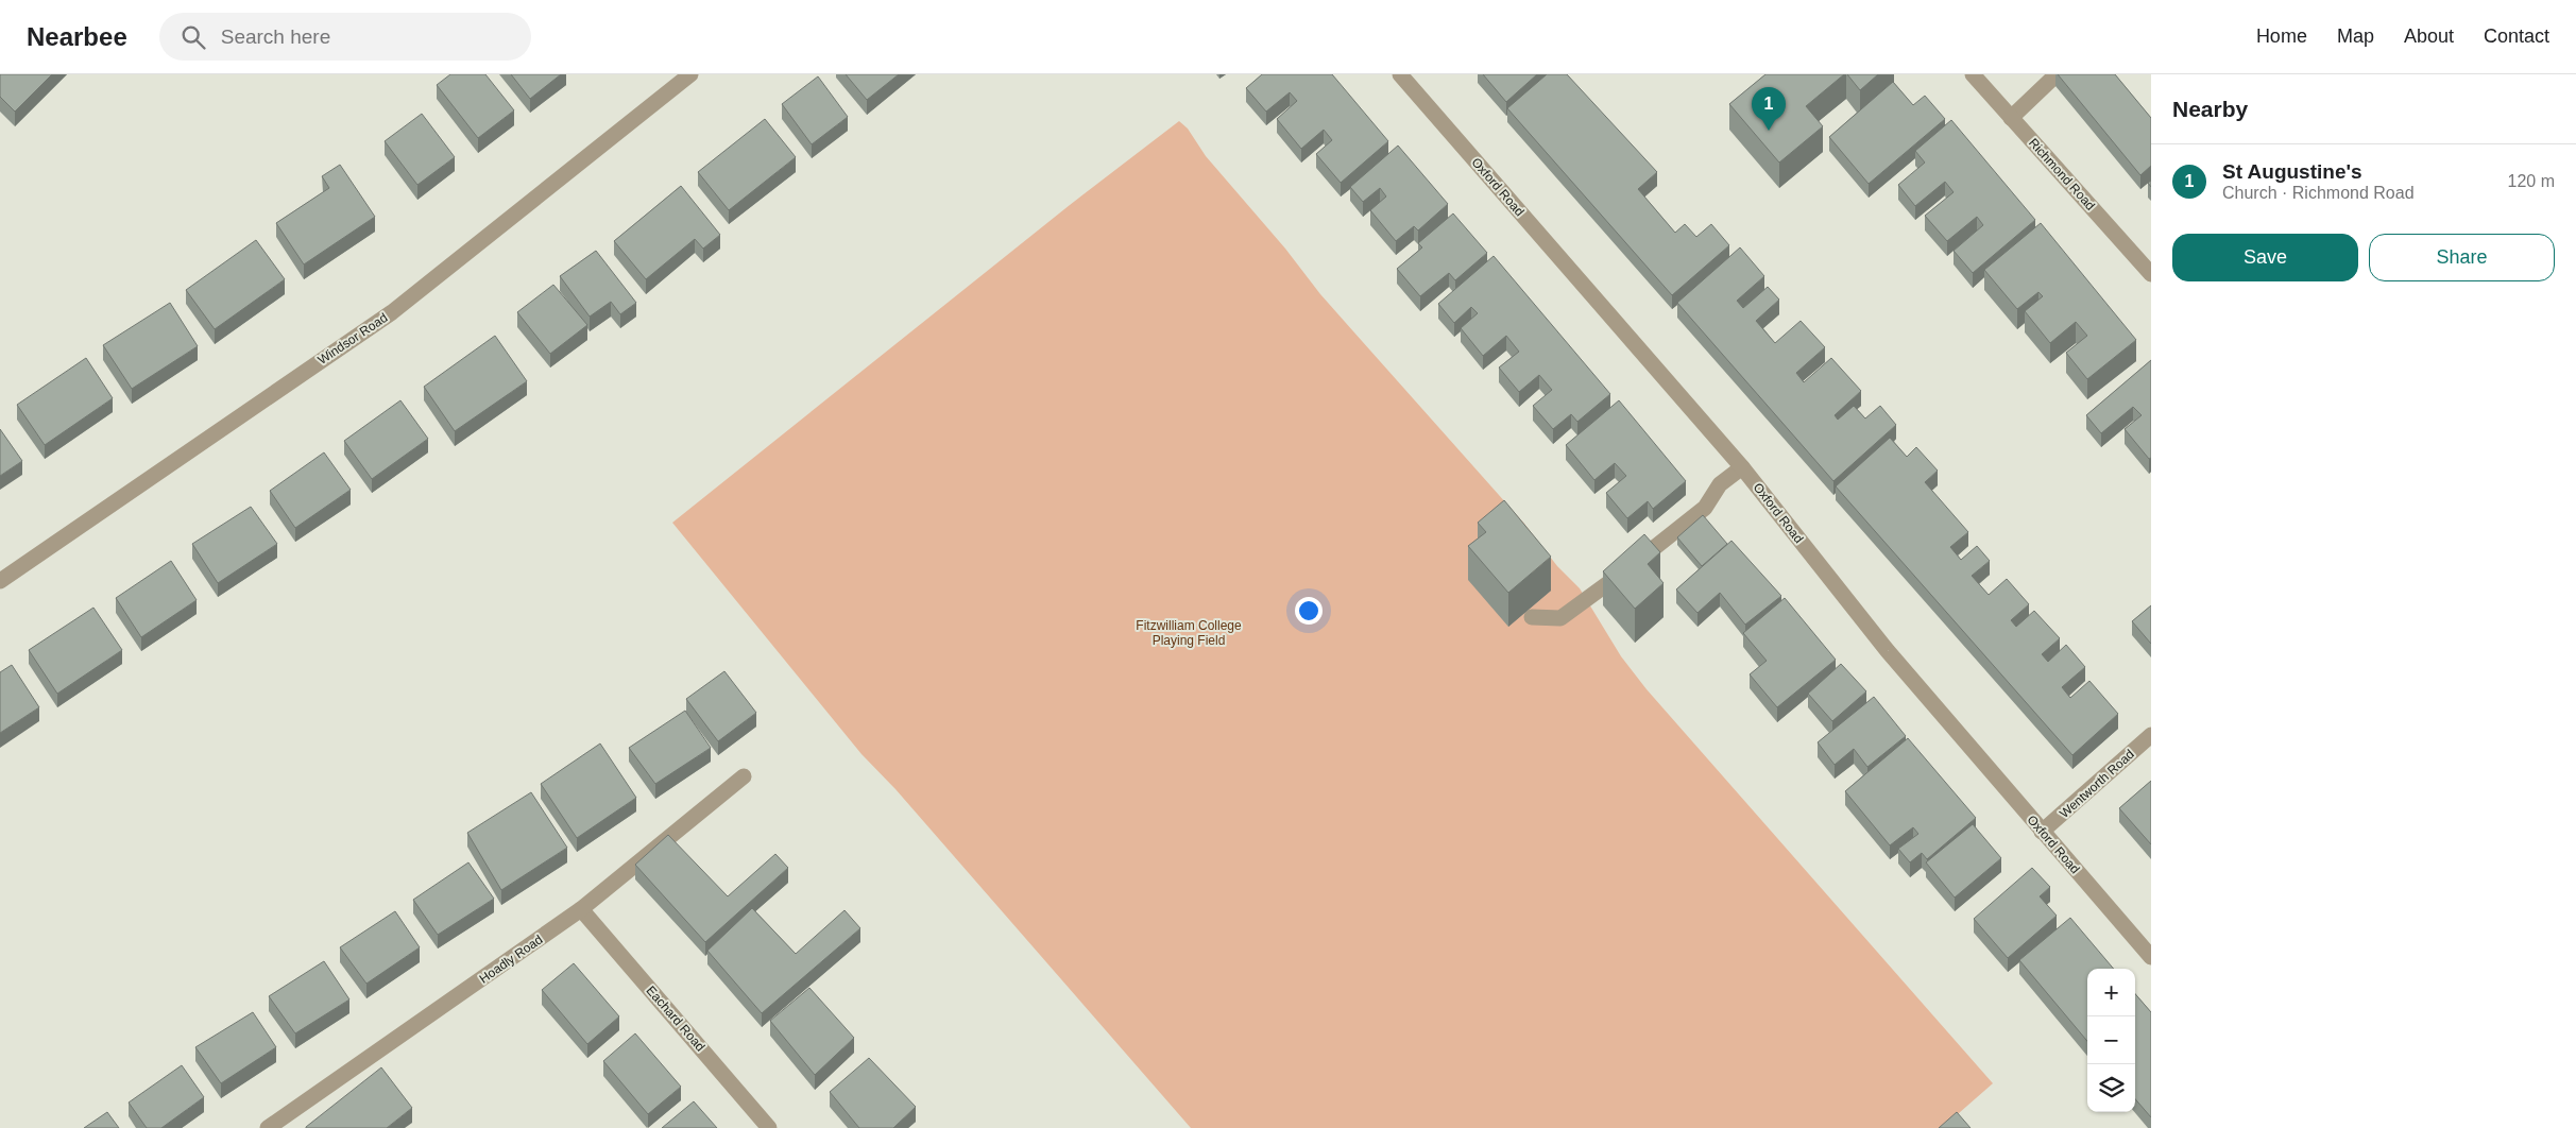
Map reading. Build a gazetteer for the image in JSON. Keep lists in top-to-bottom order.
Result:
{
  "streets": {
    "street": [
      "Richmond Road",
      "Oxford Road",
      "Windsor Road",
      "Wentworth Road",
      "Hoadly Road",
      "Eachard Road"
    ]
  },
  "crossings": [
    ["Oxford Road", "Wentworth Road"],
    ["Hoadly Road", "Eachard Road"]
  ],
  "parks": ["Fitzwilliam College Playing Field"],
  "page": {
    "header": "Nearbee",
    "search": "Search here",
    "nav": [
      "Home",
      "Map",
      "About",
      "Contact"
    ],
    "heading": "Nearby",
    "pins": "1",
    "list": [
      {
        "mark": "1",
        "name": "St Augustine's",
        "note": "Church · Richmond Road",
        "value": "120 m"
      }
    ],
    "buttons": ["Save", "Share"],
    "map_buttons": ["+", "−"]
  }
}
